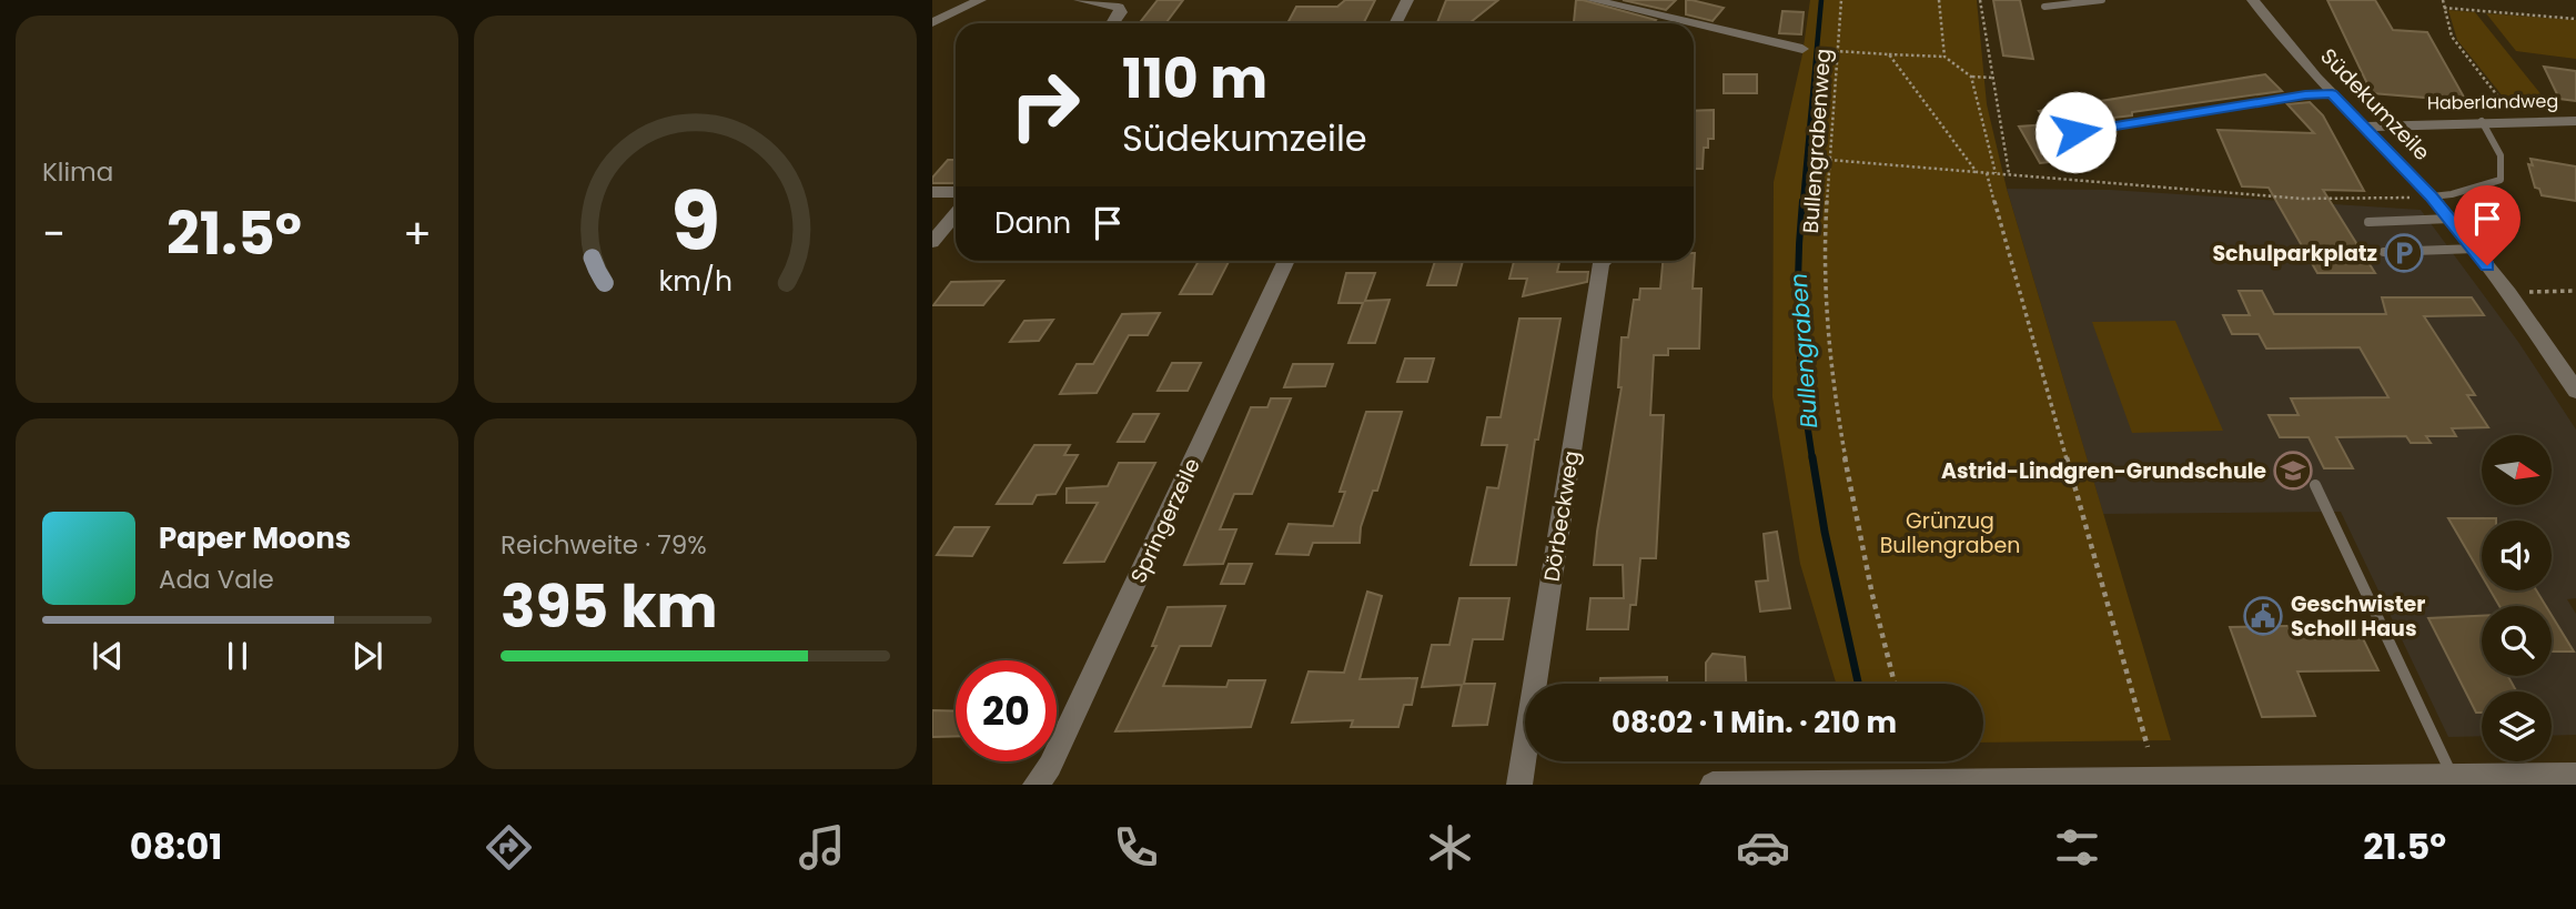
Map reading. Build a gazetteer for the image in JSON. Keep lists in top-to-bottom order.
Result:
{
  "streets": {
    "street": [
      "Haberlandweg",
      "Südekumzeile",
      "Dörbeckweg",
      "Springerzeile"
    ],
    "path": ["Bullengrabenweg"]
  },
  "crossings": [
    ["Haberlandweg", "Südekumzeile"]
  ],
  "water": ["Bullengraben"],
  "parks": ["Grünzug Bullengraben"],
  "places": {
    "parking": ["Schulparkplatz"],
    "school or university": ["Astrid-Lindgren-Grundschule"],
    "public building": ["Geschwister Scholl Haus"]
  },
  "north": "right",
  "page": {
    "tile": [
      "Klima",
      ["Reichweite · 79%", "395 km"]
    ],
    "turn": ["110 m", "Südekumzeile"],
    "then": "Dann",
    "heat": ["−", "21.5°", "+"],
    "song": ["Paper Moons", "Ada Vale"],
    "limit": "20",
    "trip": "08:02 · 1 Min. · 210 m",
    "tabs": ["08:01", "21.5°"],
    "gauge": ["9", "km/h"]
  }
}
